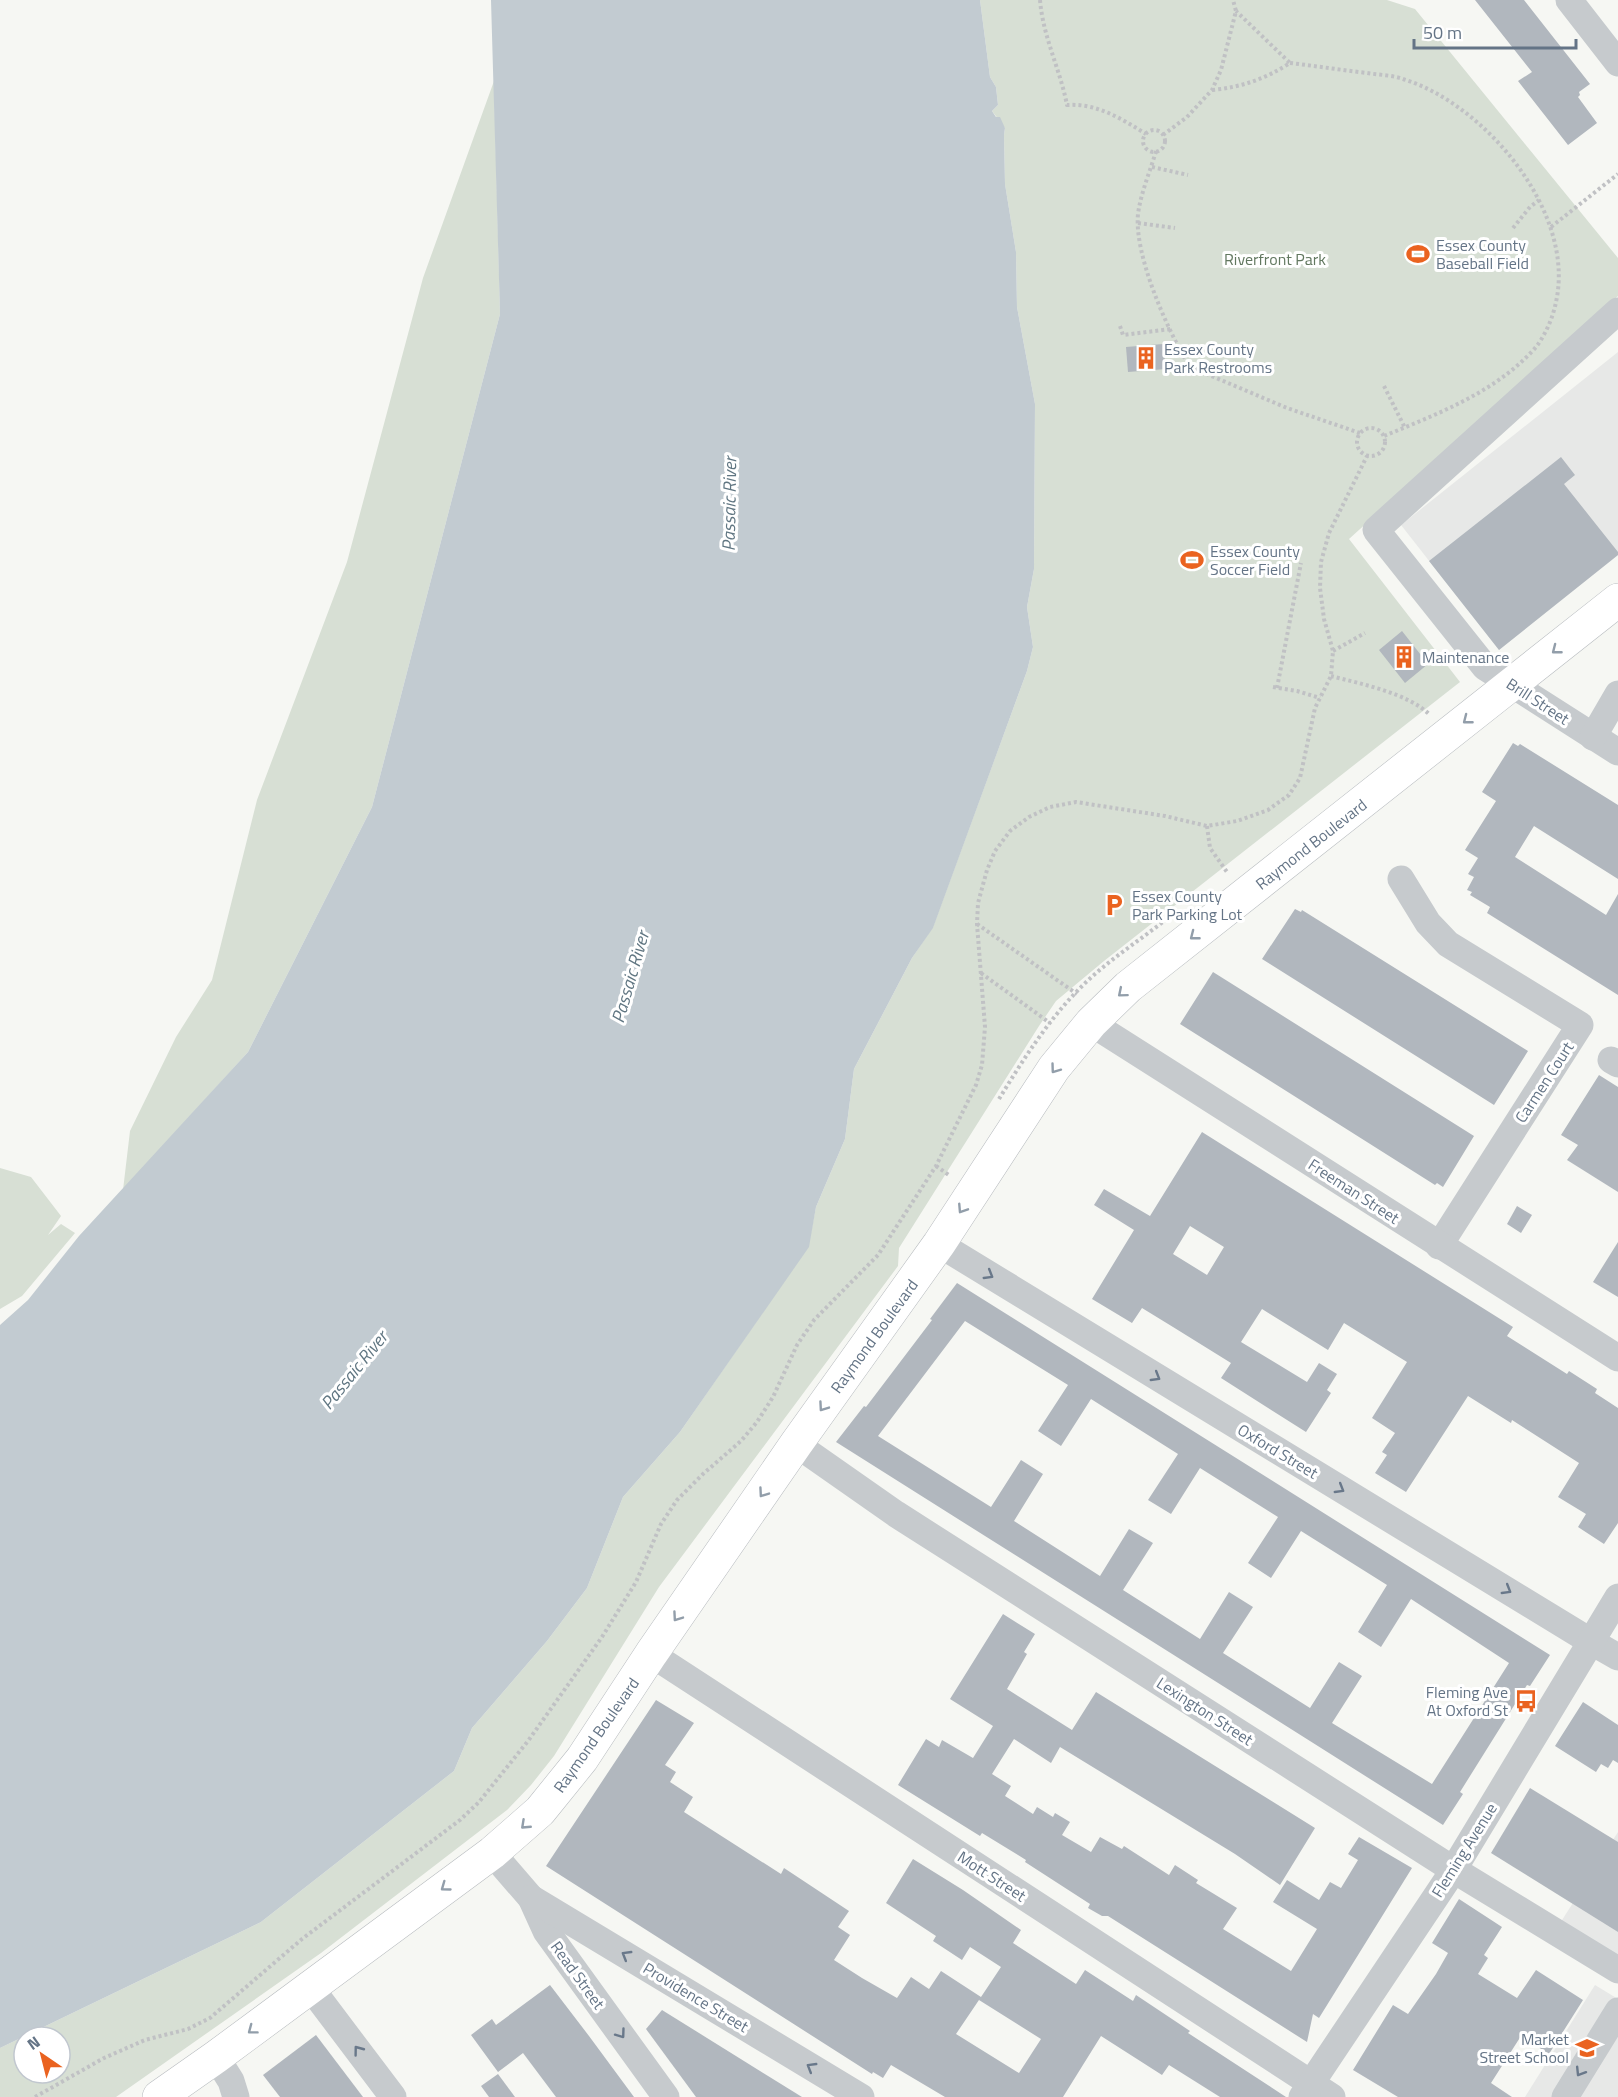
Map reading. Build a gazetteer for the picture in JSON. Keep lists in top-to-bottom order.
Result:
{
  "streets": {
    "main road": ["Raymond Boulevard"],
    "street": [
      "Brill Street",
      "Carmen Court",
      "Freeman Street",
      "Oxford Street",
      "Lexington Street",
      "Fleming Avenue",
      "Mott Street",
      "Read Street",
      "Providence Street"
    ]
  },
  "crossings": [
    ["Brill Street", "Raymond Boulevard"],
    ["Raymond Boulevard", "Freeman Street"],
    ["Raymond Boulevard", "Oxford Street"],
    ["Raymond Boulevard", "Lexington Street"],
    ["Raymond Boulevard", "Mott Street"],
    ["Raymond Boulevard", "Read Street"],
    ["Carmen Court", "Freeman Street"],
    ["Oxford Street", "Fleming Avenue"],
    ["Lexington Street", "Fleming Avenue"],
    ["Fleming Avenue", "Mott Street"],
    ["Read Street", "Providence Street"]
  ],
  "one_way": ["Raymond Boulevard", "Oxford Street", "Providence Street"],
  "water": ["Passaic River"],
  "parks": ["Riverfront Park"],
  "places": {
    "sports": ["Essex County Baseball Field", "Essex County Soccer Field"],
    "building": ["Essex County Park Restrooms", "Maintenance"],
    "parking": ["Essex County Park Parking Lot"],
    "bus stop": ["Fleming Ave At Oxford St"],
    "school or university": ["Market Street School"]
  },
  "scale_bar": "50 m",
  "north": "top left"
}
